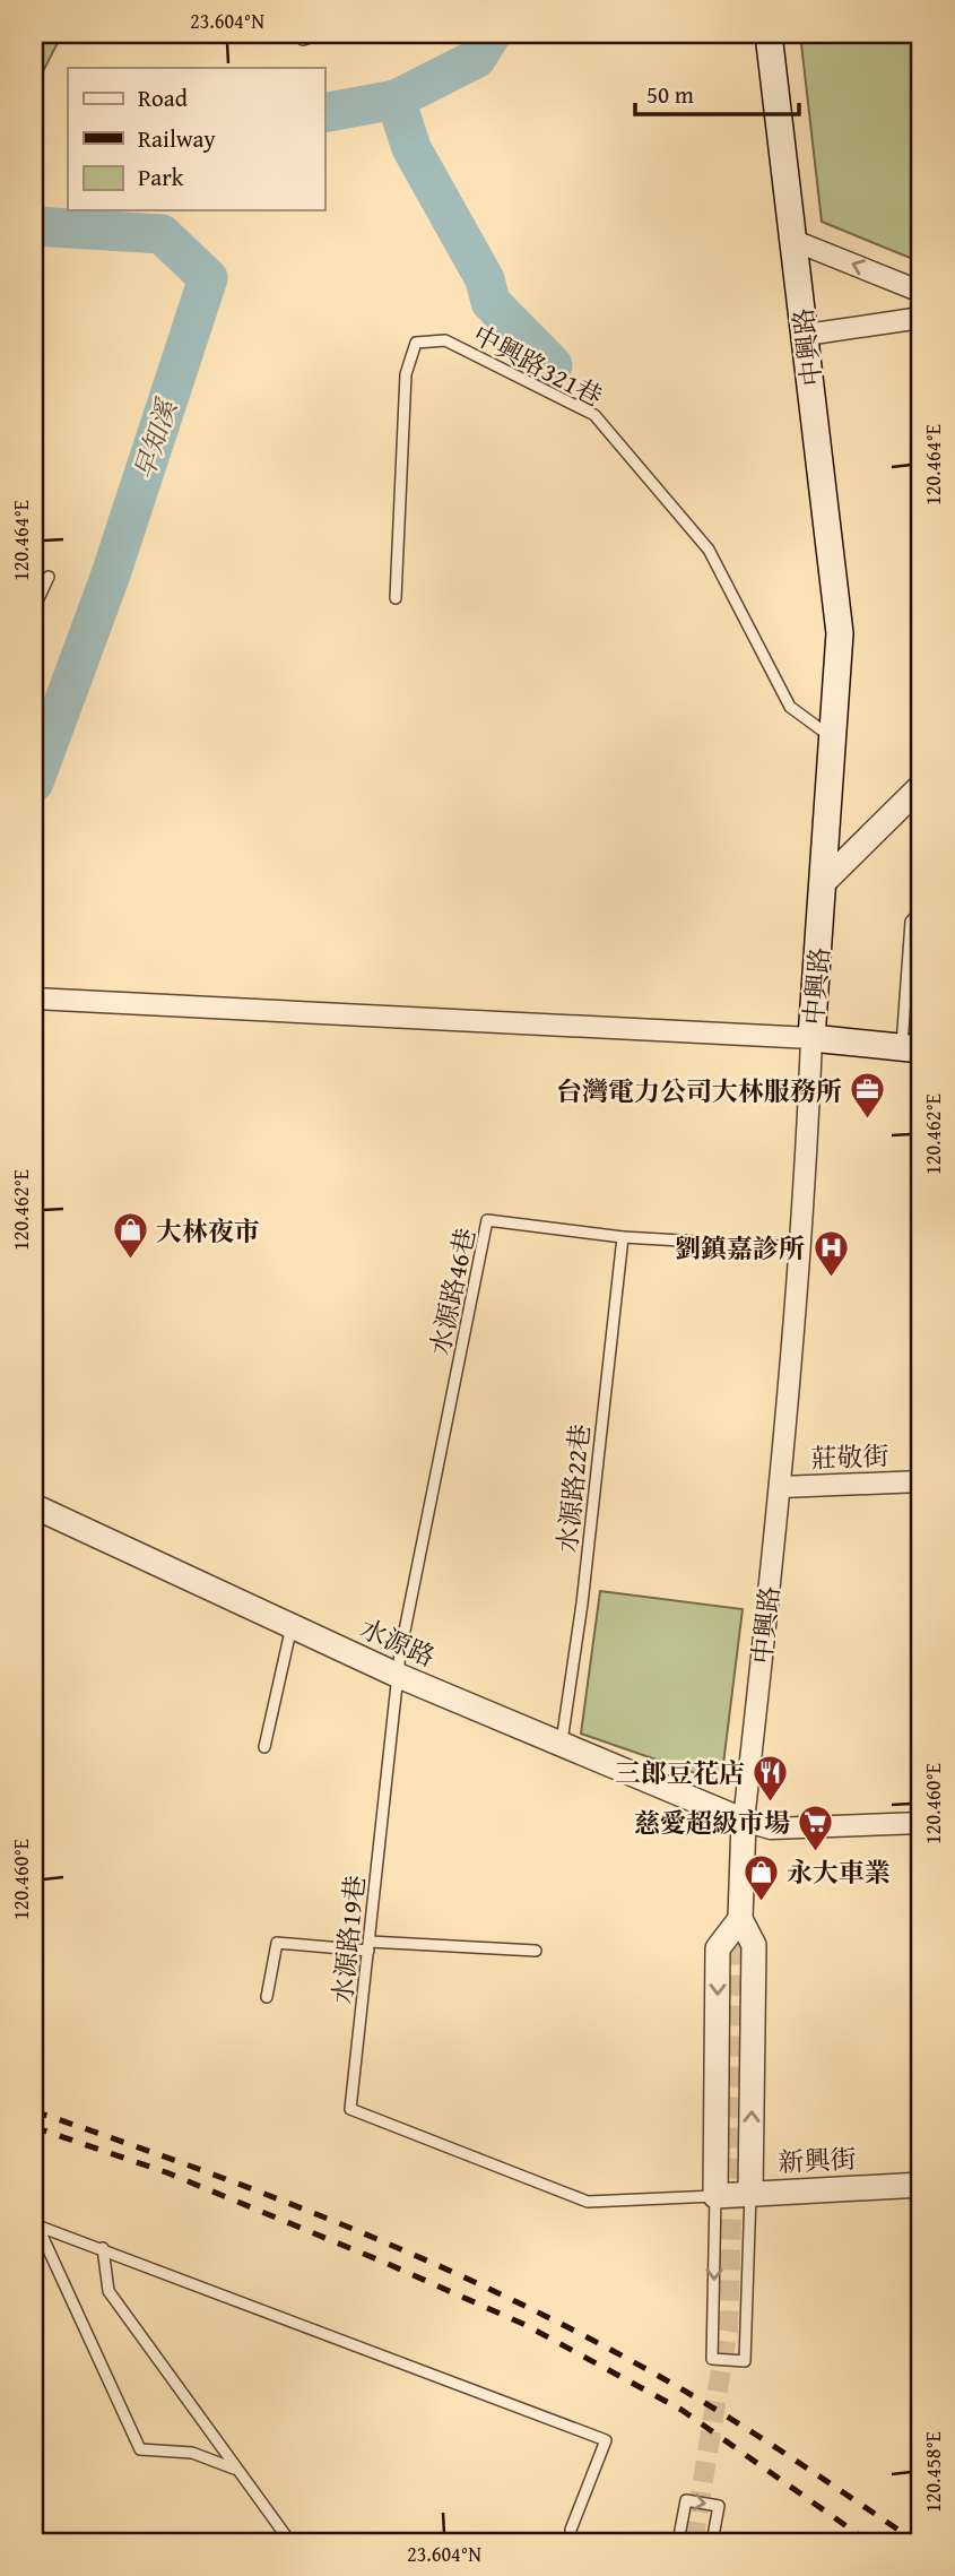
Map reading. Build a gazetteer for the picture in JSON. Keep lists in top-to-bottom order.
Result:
{
  "streets": {
    "main road": ["中興路"],
    "street": ["莊敬街", "水源路", "新興街"],
    "lane": [
      "中興路321巷",
      "水源路46巷",
      "水源路22巷",
      "水源路19巷"
    ]
  },
  "crossings": [
    ["中興路", "中興路321巷"],
    ["中興路", "水源路46巷"],
    ["中興路", "莊敬街"],
    ["中興路", "水源路"],
    ["水源路46巷", "水源路22巷"],
    ["水源路46巷", "水源路"],
    ["水源路46巷", "水源路19巷"],
    ["水源路22巷", "水源路"],
    ["水源路", "水源路19巷"],
    ["水源路19巷", "新興街"]
  ],
  "water": ["早知溪"],
  "places": {
    "office": ["台灣電力公司大林服務所"],
    "shop": ["大林夜市", "永大車業"],
    "hospital": ["劉鎮嘉診所"],
    "restaurant": ["三郎豆花店"],
    "supermarket": ["慈愛超級市場"]
  },
  "legend": ["Road", "Railway", "Park"],
  "scale_bar": "50 m",
  "coordinates": [
    "23.604°N",
    "120.464°E",
    "120.462°E",
    "120.460°E",
    "120.458°E"
  ]
}
